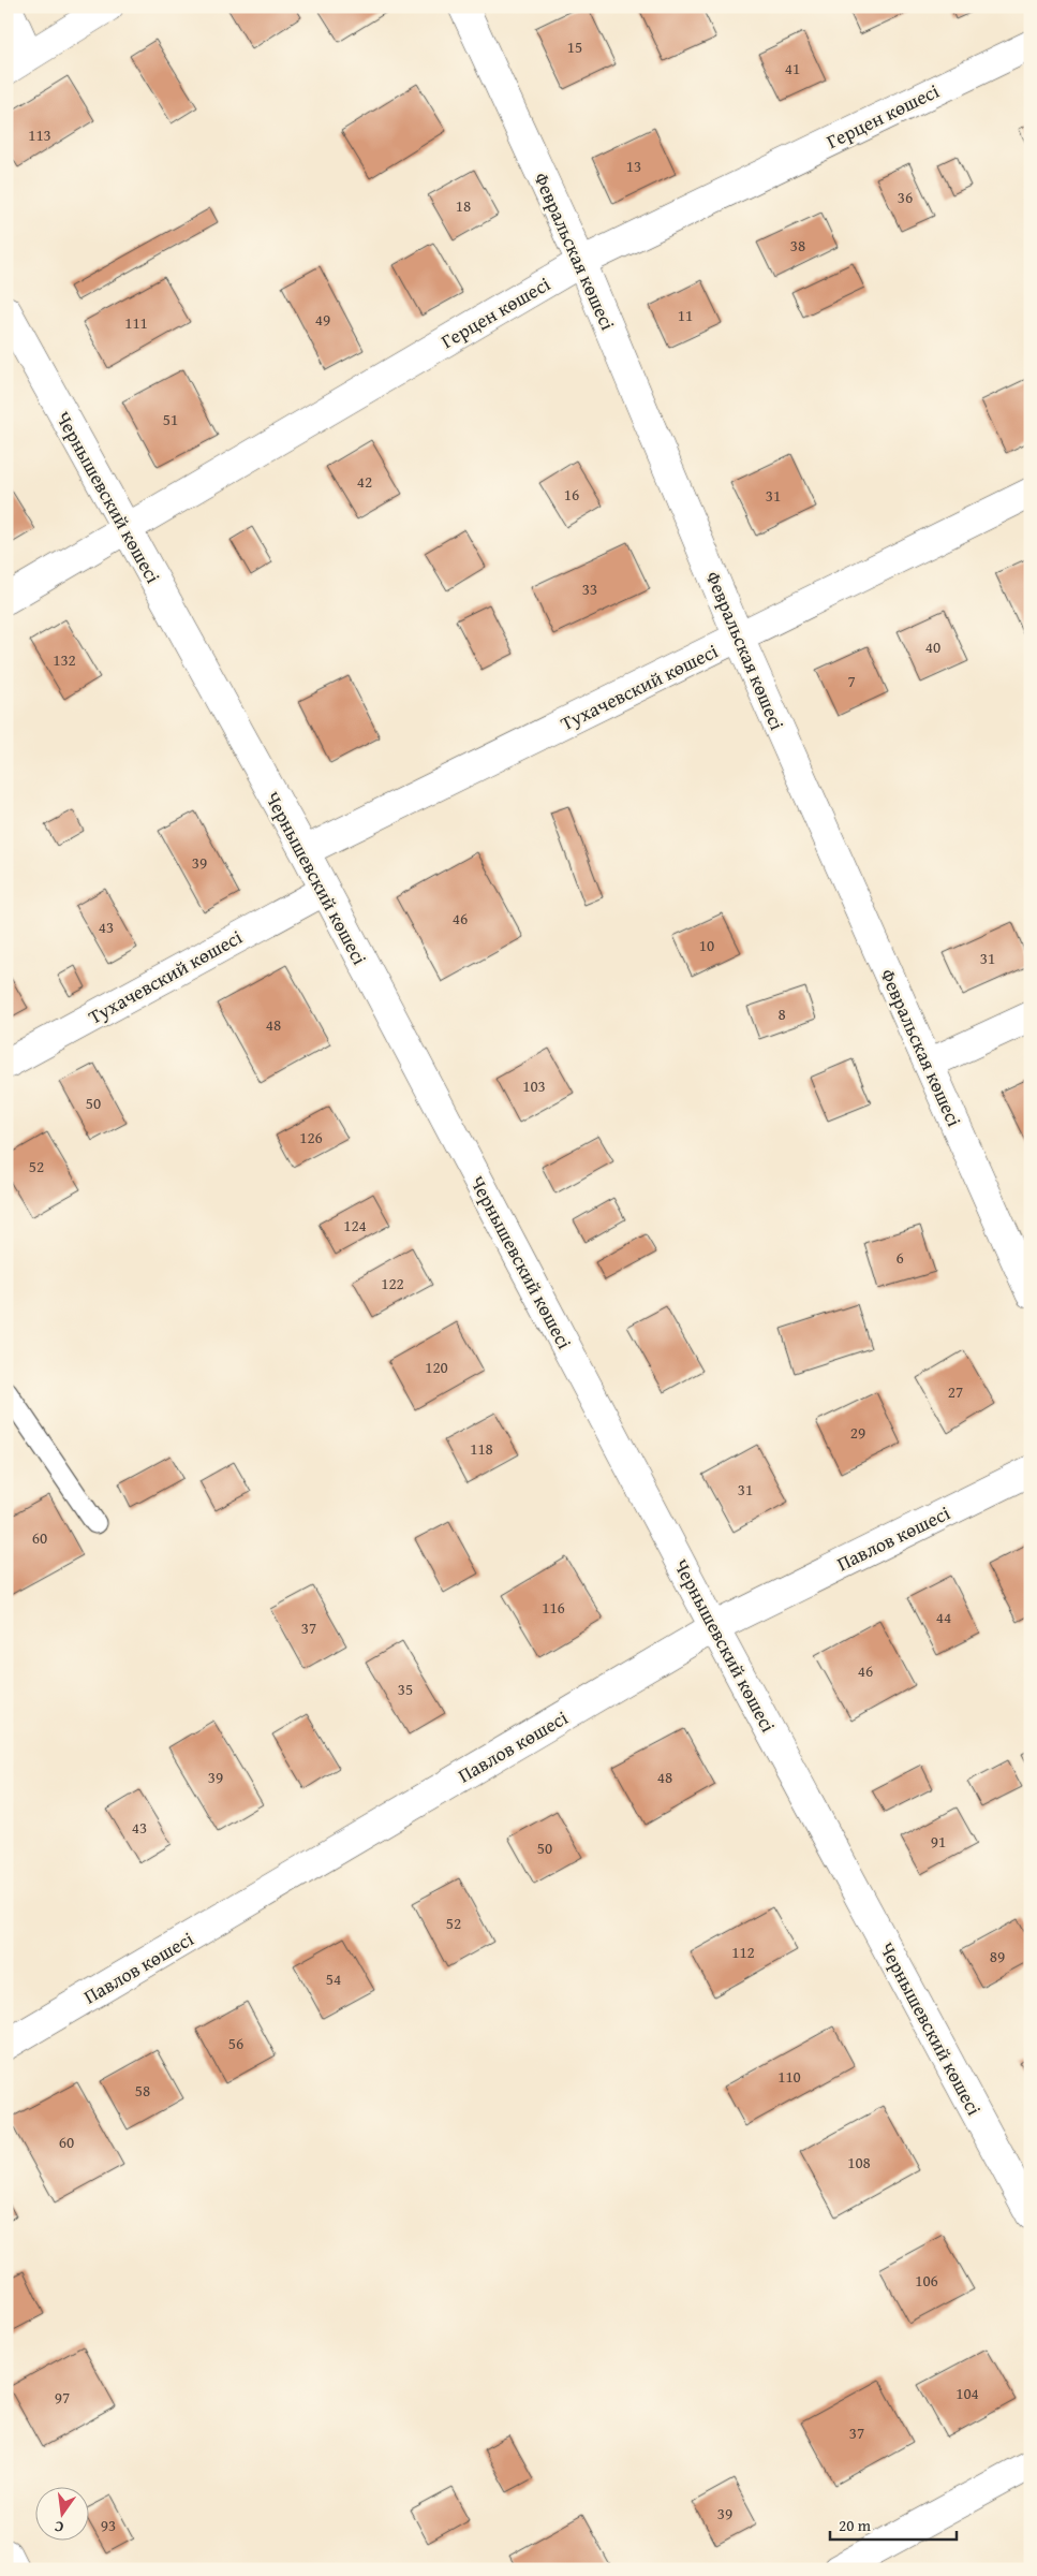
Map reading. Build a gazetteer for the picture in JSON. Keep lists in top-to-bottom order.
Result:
{
  "streets": {
    "street": [
      "Герцен көшесі",
      "Февральская көшесі",
      "Чернышевский көшесі",
      "Тухачевский көшесі",
      "Павлов көшесі"
    ]
  },
  "crossings": [
    ["Герцен көшесі", "Февральская көшесі"],
    ["Герцен көшесі", "Чернышевский көшесі"],
    ["Февральская көшесі", "Тухачевский көшесі"],
    ["Чернышевский көшесі", "Тухачевский көшесі"],
    ["Чернышевский көшесі", "Павлов көшесі"]
  ],
  "house_numbers": [
    "15",
    "41",
    "113",
    "13",
    "36",
    "18",
    "38",
    "11",
    "49",
    "111",
    "51",
    "42",
    "16",
    "31",
    "33",
    "40",
    "132",
    "7",
    "39",
    "46",
    "43",
    "10",
    "31",
    "8",
    "48",
    "103",
    "50",
    "126",
    "52",
    "124",
    "6",
    "122",
    "120",
    "27",
    "29",
    "118",
    "31",
    "60",
    "116",
    "44",
    "37",
    "46",
    "35",
    "39",
    "48",
    "43",
    "91",
    "50",
    "52",
    "112",
    "89",
    "54",
    "56",
    "110",
    "58",
    "60",
    "108",
    "106",
    "104",
    "97",
    "37",
    "39",
    "93"
  ],
  "scale_bar": "20 m",
  "north": "bottom"
}
